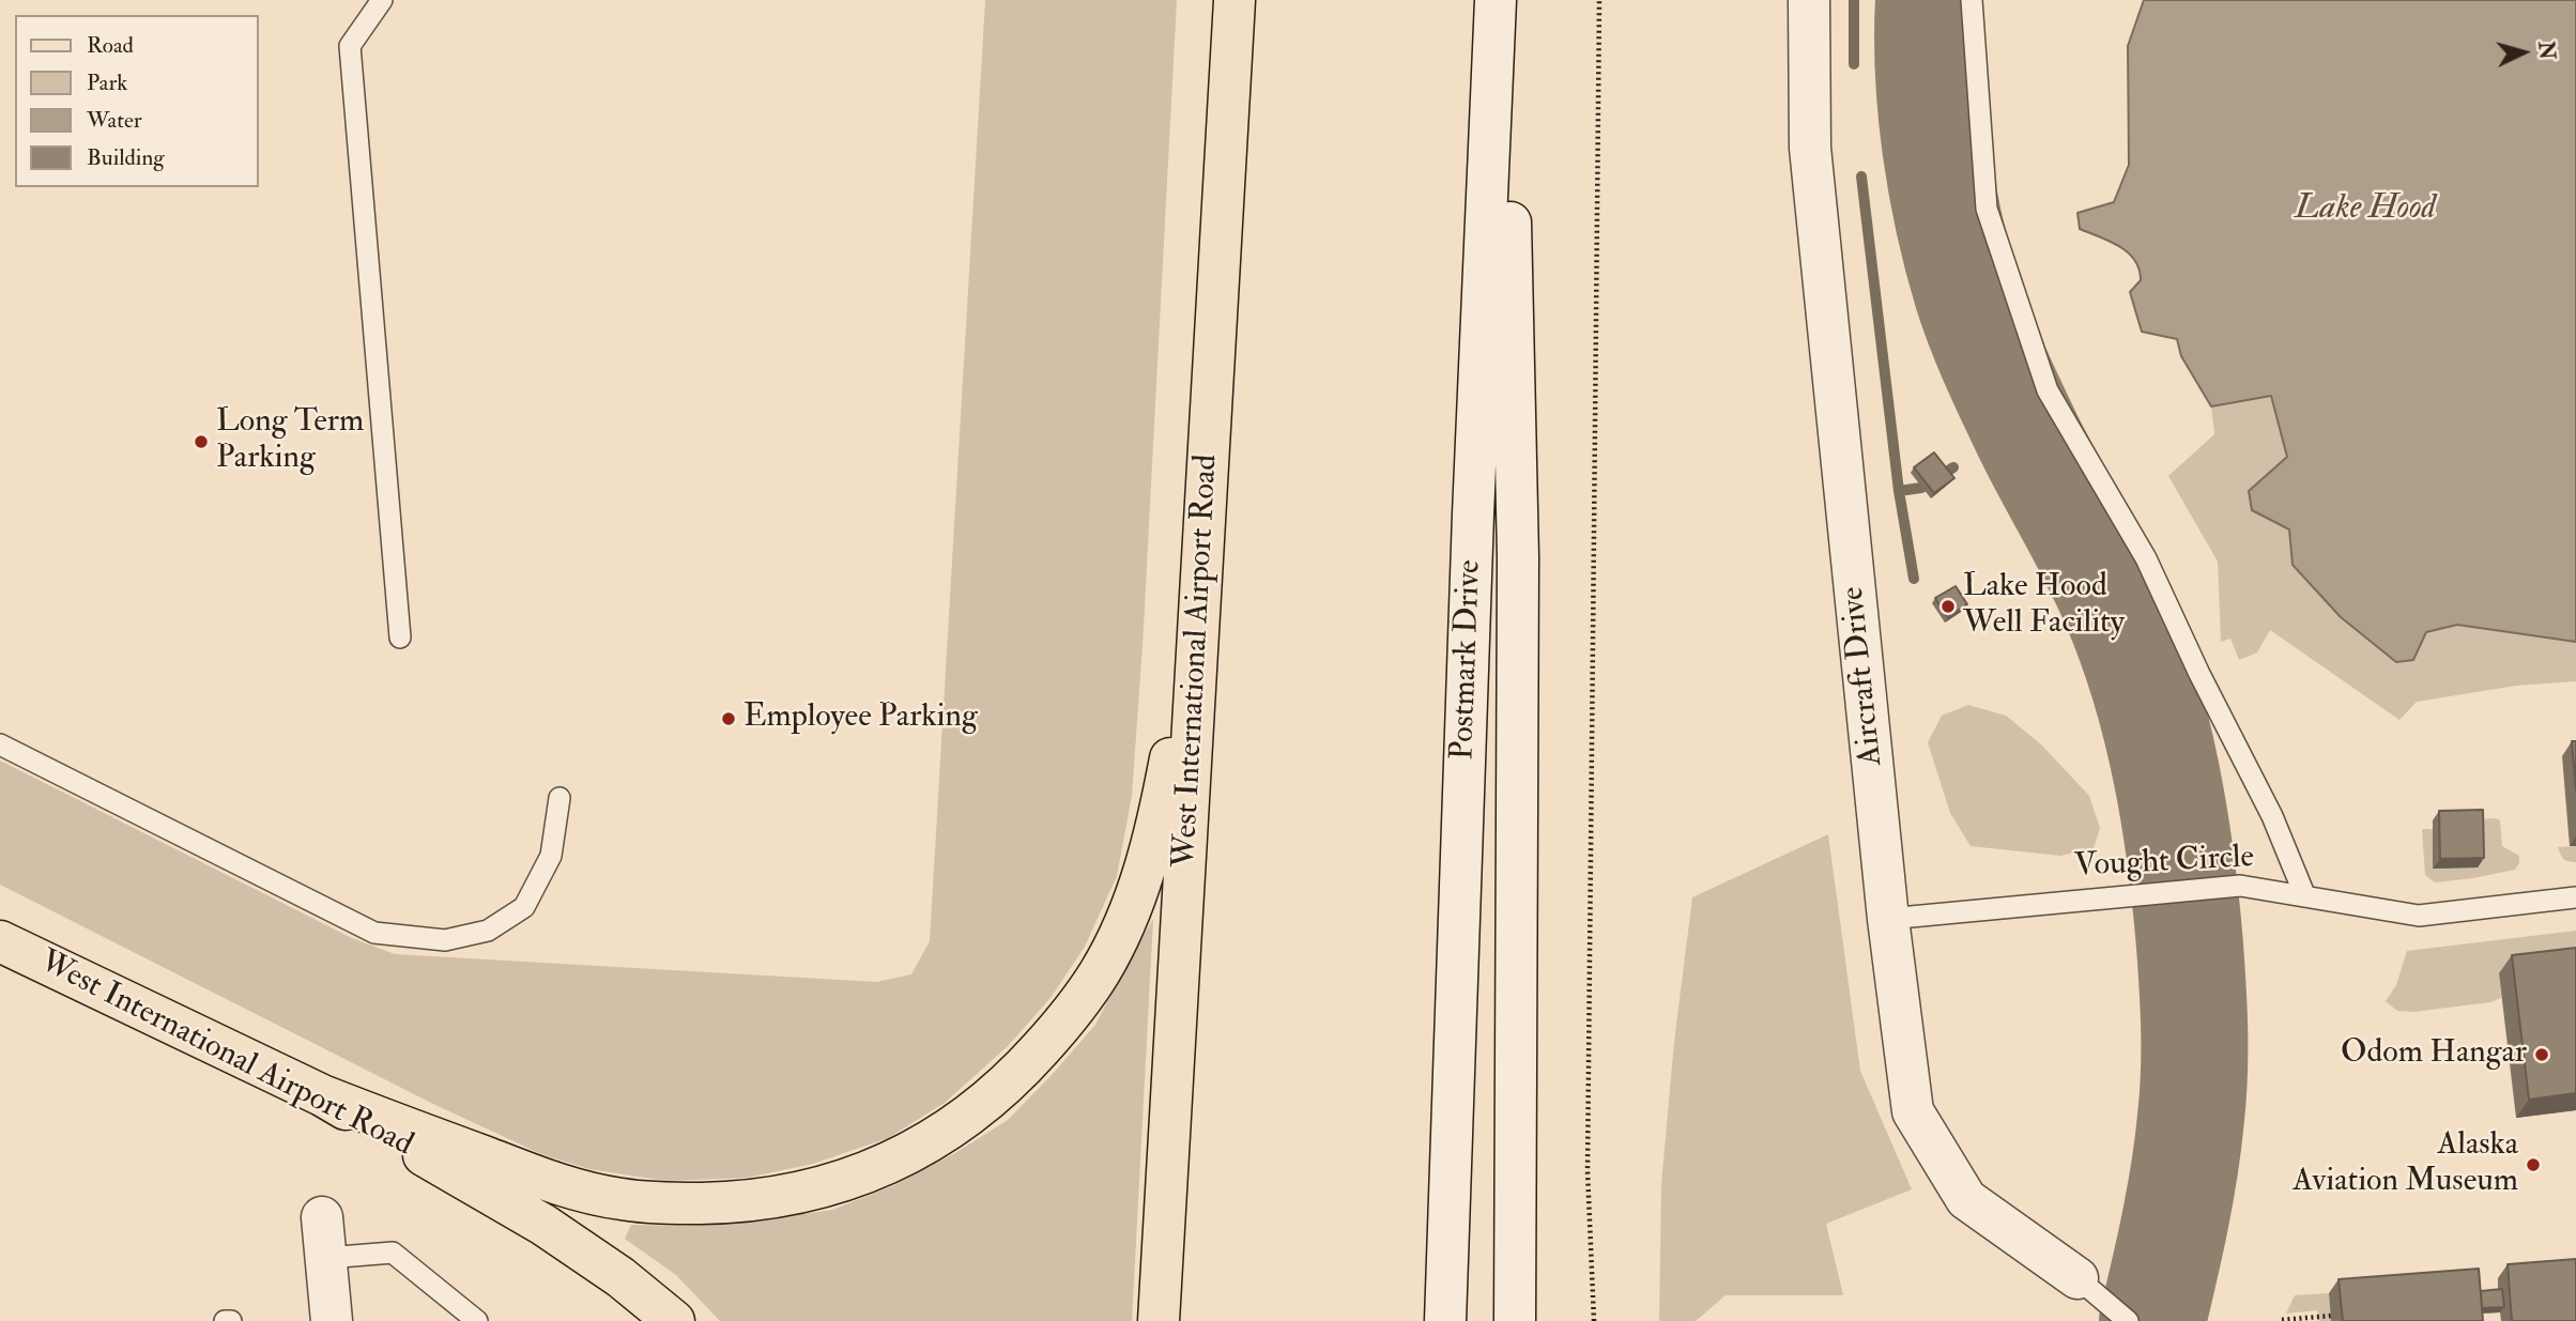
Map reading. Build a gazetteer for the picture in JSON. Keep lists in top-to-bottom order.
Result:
{
  "streets": {
    "main road": ["West International Airport Road"],
    "street": ["Postmark Drive", "Aircraft Drive"],
    "lane": ["Vought Circle"]
  },
  "crossings": [
    ["Aircraft Drive", "Vought Circle"]
  ],
  "water": ["Lake Hood"],
  "places": [
    "Long Term Parking",
    "Lake Hood Well Facility",
    "Employee Parking",
    "Odom Hangar",
    "Alaska Aviation Museum"
  ],
  "legend": [
    "Road",
    "Park",
    "Water",
    "Building"
  ],
  "north": "right"
}
